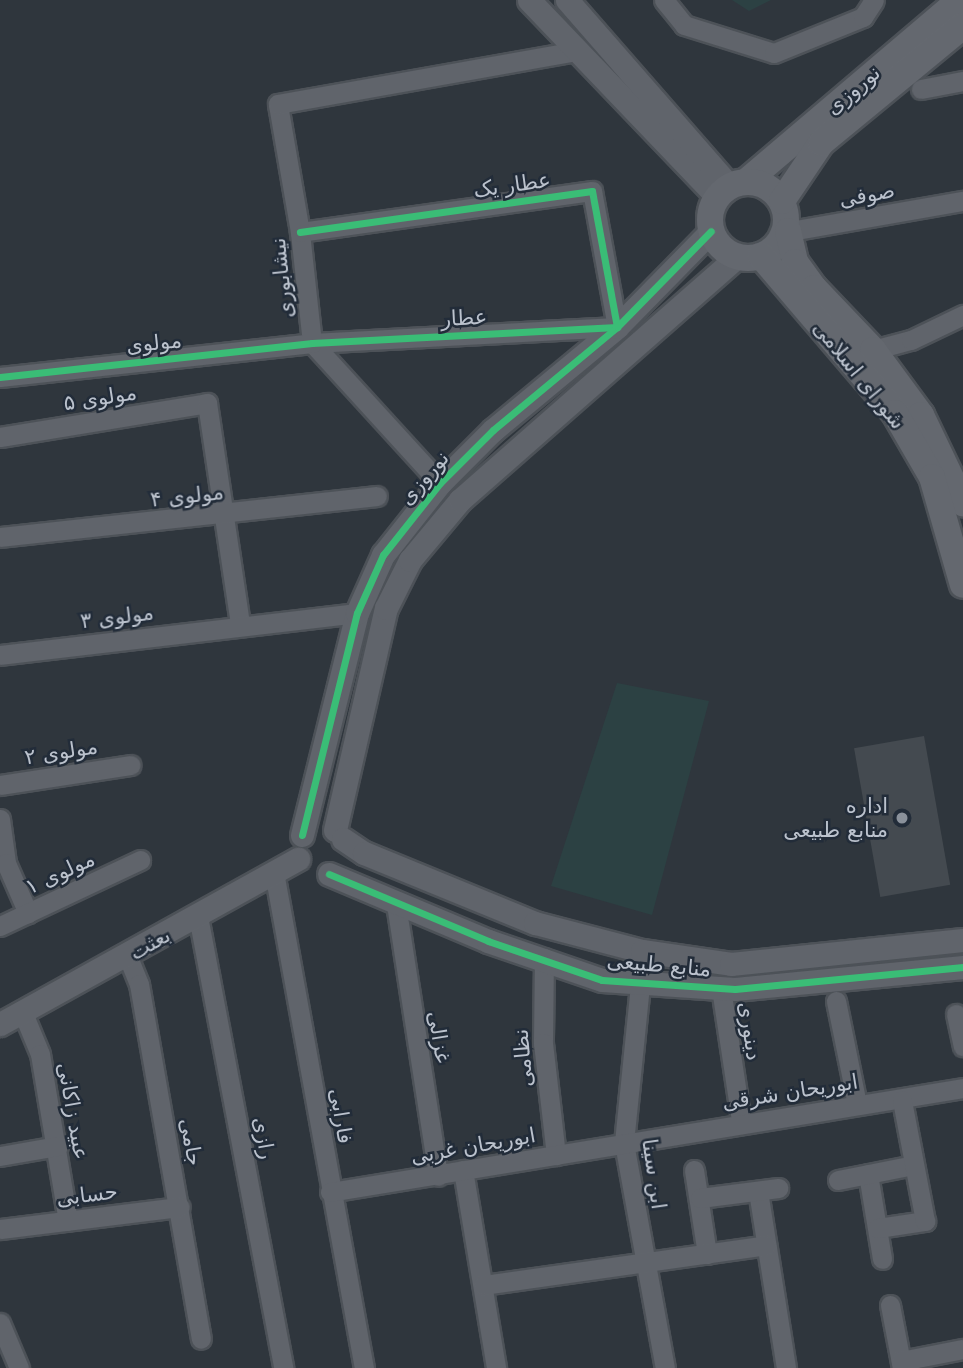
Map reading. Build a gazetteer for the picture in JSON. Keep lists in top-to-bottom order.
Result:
{
  "streets": {
    "main road": ["نوروزی", "شورای اسلامی"],
    "street": [
      "عطار یک",
      "صوفی",
      "نیشابوری",
      "عطار",
      "مولوی",
      "مولوی ۵",
      "مولوی ۴",
      "مولوی ۳",
      "مولوی ۲",
      "مولوی ۱",
      "بعثت",
      "منابع طبیعی",
      "دینوری",
      "غزالی",
      "نظامی",
      "ابوریحان شرقی",
      "عبید زاکانی",
      "فارابی",
      "رازی",
      "جامی",
      "ابوریحان غربی",
      "ابن سینا",
      "حسابی"
    ]
  },
  "crossings": [
    ["نوروزی", "عطار یک"],
    ["نوروزی", "صوفی"],
    ["نوروزی", "نیشابوری"],
    ["نوروزی", "عطار"],
    ["نوروزی", "شورای اسلامی"],
    ["نوروزی", "مولوی ۳"],
    ["نوروزی", "بعثت"],
    ["نوروزی", "منابع طبیعی"],
    ["عطار یک", "نیشابوری"],
    ["عطار یک", "عطار"],
    ["صوفی", "شورای اسلامی"],
    ["نیشابوری", "عطار"],
    ["نیشابوری", "مولوی"],
    ["عطار", "مولوی"],
    ["مولوی ۵", "مولوی ۴"],
    ["بعثت", "منابع طبیعی"],
    ["بعثت", "عبید زاکانی"],
    ["بعثت", "فارابی"],
    ["بعثت", "رازی"],
    ["بعثت", "جامی"],
    ["منابع طبیعی", "دینوری"],
    ["منابع طبیعی", "غزالی"],
    ["منابع طبیعی", "نظامی"],
    ["منابع طبیعی", "ابن سینا"],
    ["دینوری", "ابوریحان شرقی"],
    ["غزالی", "ابوریحان غربی"],
    ["نظامی", "ابوریحان غربی"],
    ["ابوریحان شرقی", "ابوریحان غربی"],
    ["ابوریحان شرقی", "ابن سینا"],
    ["عبید زاکانی", "حسابی"],
    ["فارابی", "ابوریحان غربی"],
    ["جامی", "حسابی"],
    ["ابوریحان غربی", "ابن سینا"]
  ],
  "places": ["اداره منابع طبیعی"]
}
